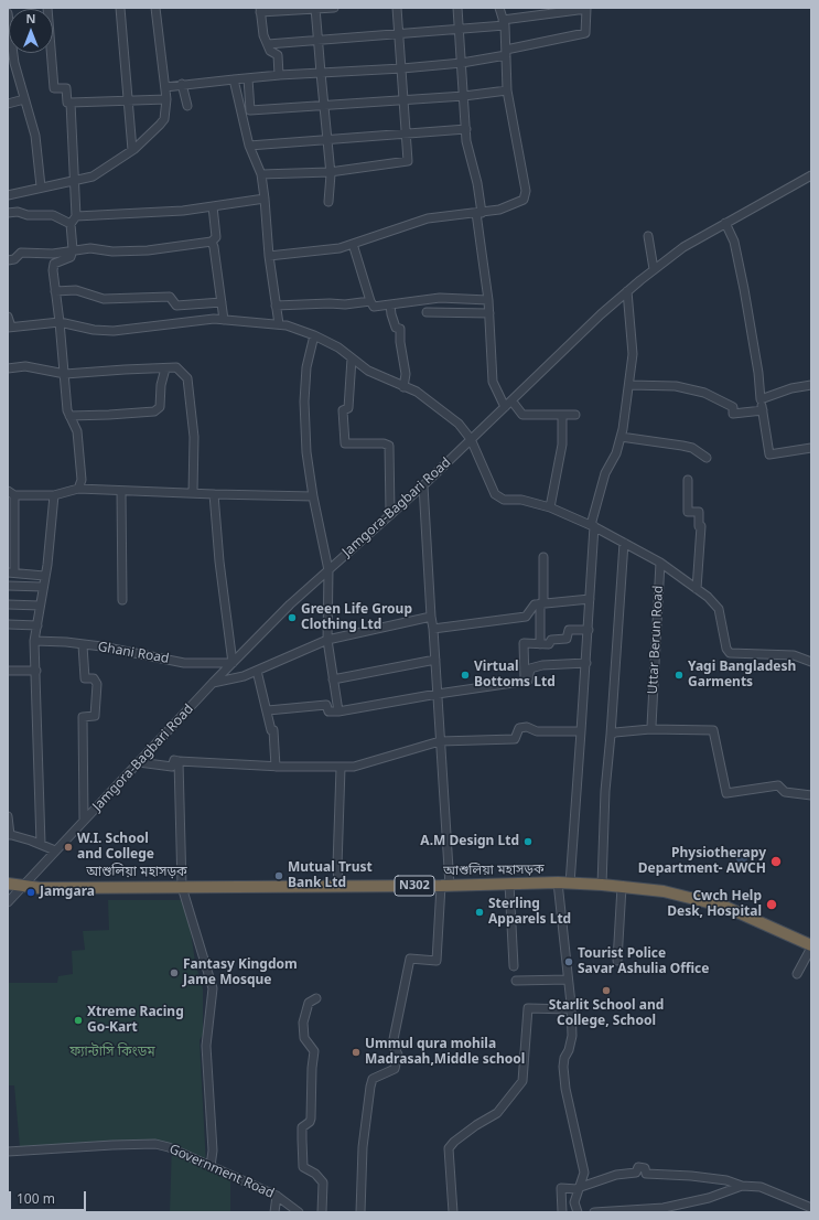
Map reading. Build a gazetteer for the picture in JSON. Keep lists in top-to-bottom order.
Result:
{
  "streets": {
    "highway": ["আশুলিয়া মহাসড়ক", "N302"],
    "street": [
      "Jamgora-Bagbari Road",
      "Uttar Berun Road",
      "Ghani Road",
      "Government Road"
    ]
  },
  "crossings": [
    ["Jamgora-Bagbari Road", "Ghani Road"],
    ["Jamgora-Bagbari Road", "আশুলিয়া মহাসড়ক"]
  ],
  "parks": ["ফ্যান্টাসি কিংডম"],
  "places": [
    "Green Life Group Clothing Ltd",
    "Virtual Bottoms Ltd",
    "Yagi Bangladesh Garments",
    "A.M Design Ltd",
    "W.I. School and College",
    "Physiotherapy Department- AWCH",
    "Mutual Trust Bank Ltd",
    "Jamgara",
    "Cwch Help Desk, Hospital",
    "Sterling Apparels Ltd",
    "Tourist Police Savar Ashulia Office",
    "Fantasy Kingdom Jame Mosque",
    "Starlit School and College, School",
    "Xtreme Racing Go-Kart",
    "Ummul qura mohila Madrasah,Middle school"
  ],
  "scale_bar": "100 m",
  "north": "top"
}
